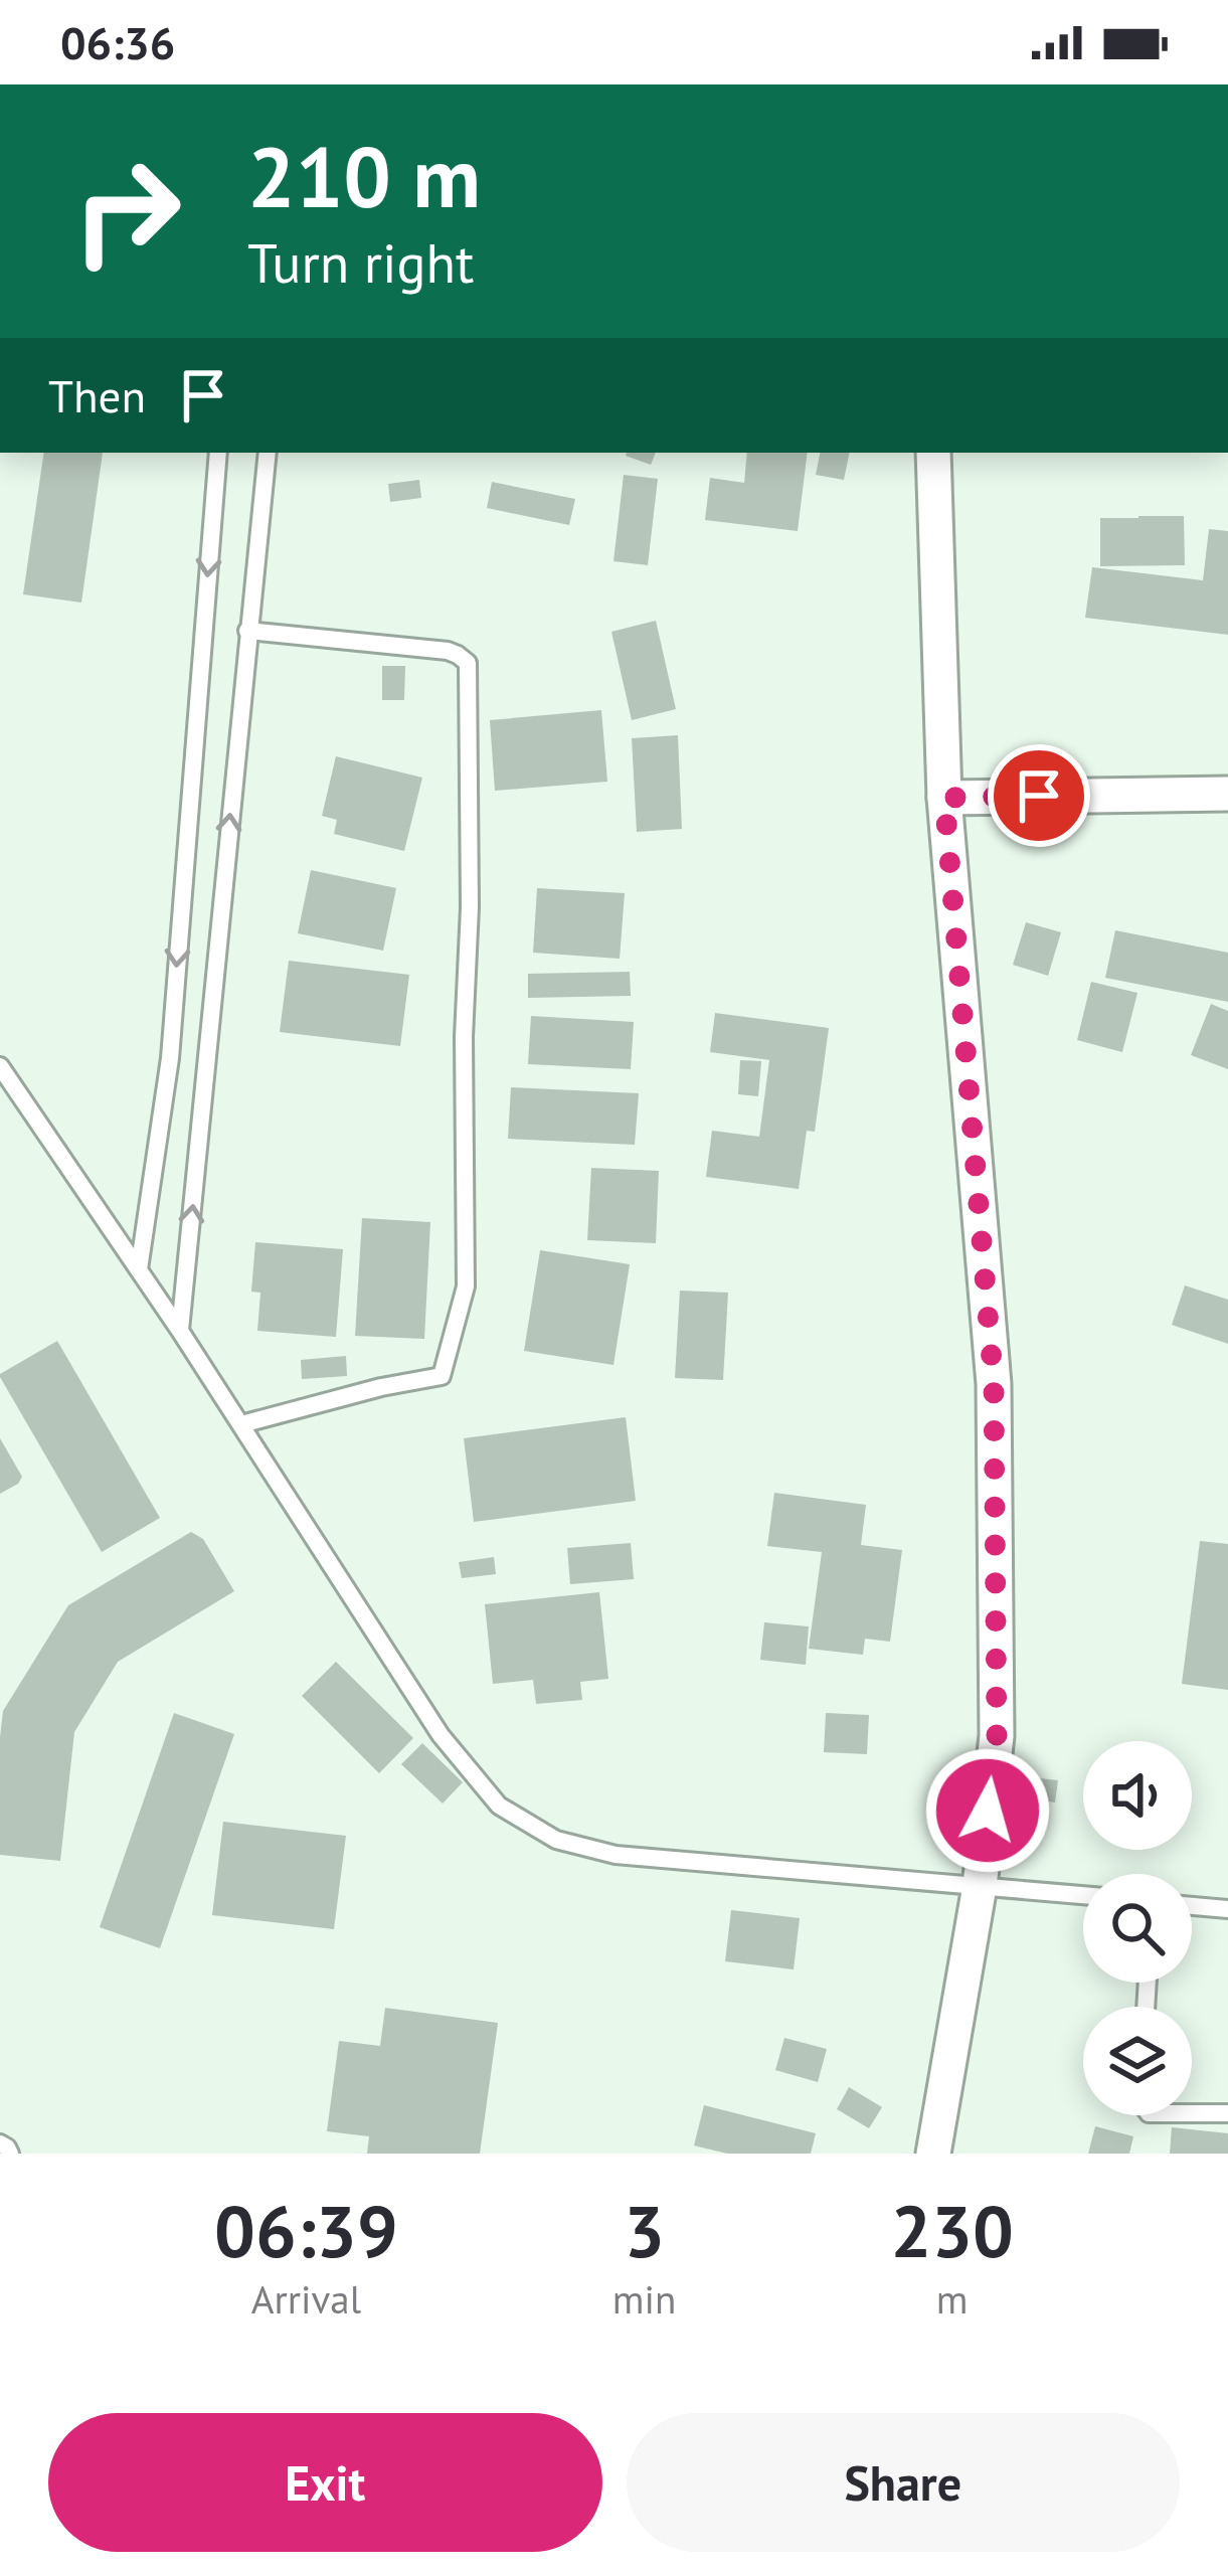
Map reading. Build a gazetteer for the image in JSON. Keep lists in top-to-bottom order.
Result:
{
  "page": {
    "status": "06:36",
    "turn": ["210 m", "Turn right"],
    "then": "Then",
    "eta": [
      "06:39",
      "Arrival",
      "3",
      "min",
      "230",
      "m"
    ],
    "buttons": ["Exit", "Share"]
  }
}
